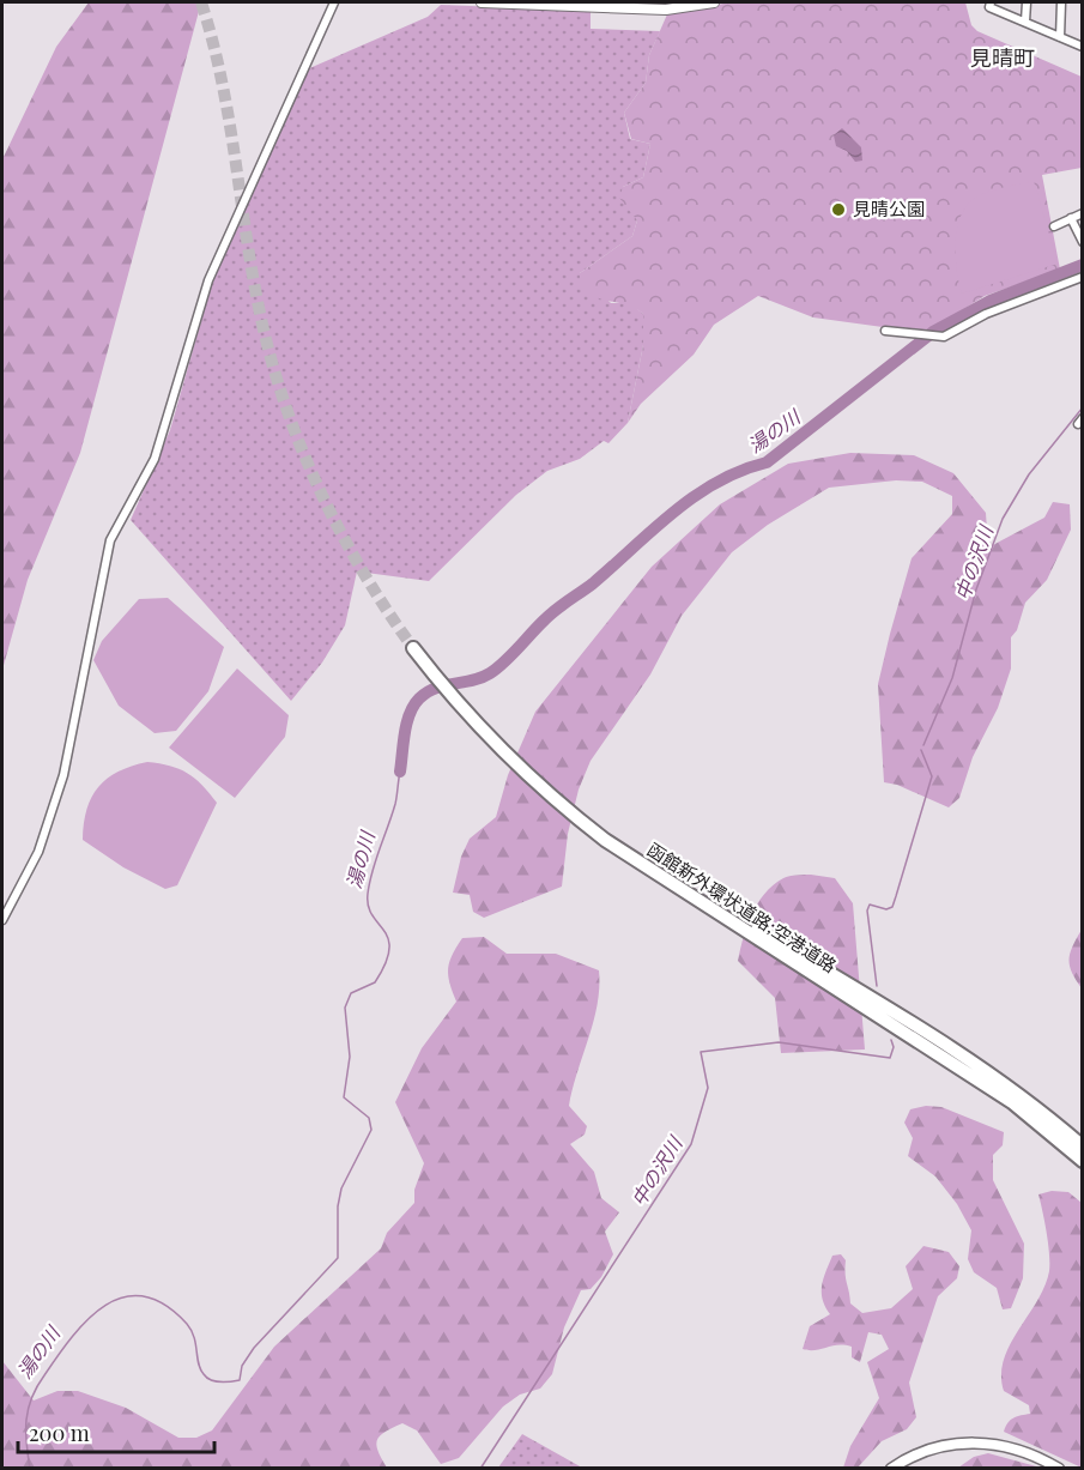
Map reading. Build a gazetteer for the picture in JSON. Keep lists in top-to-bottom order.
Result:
{
  "streets": {
    "highway": ["函館新外環状道路;空港道路"]
  },
  "districts": ["見晴町"],
  "water": ["湯の川", "中の沢川"],
  "places": ["見晴公園"],
  "scale_bar": "200 m"
}
